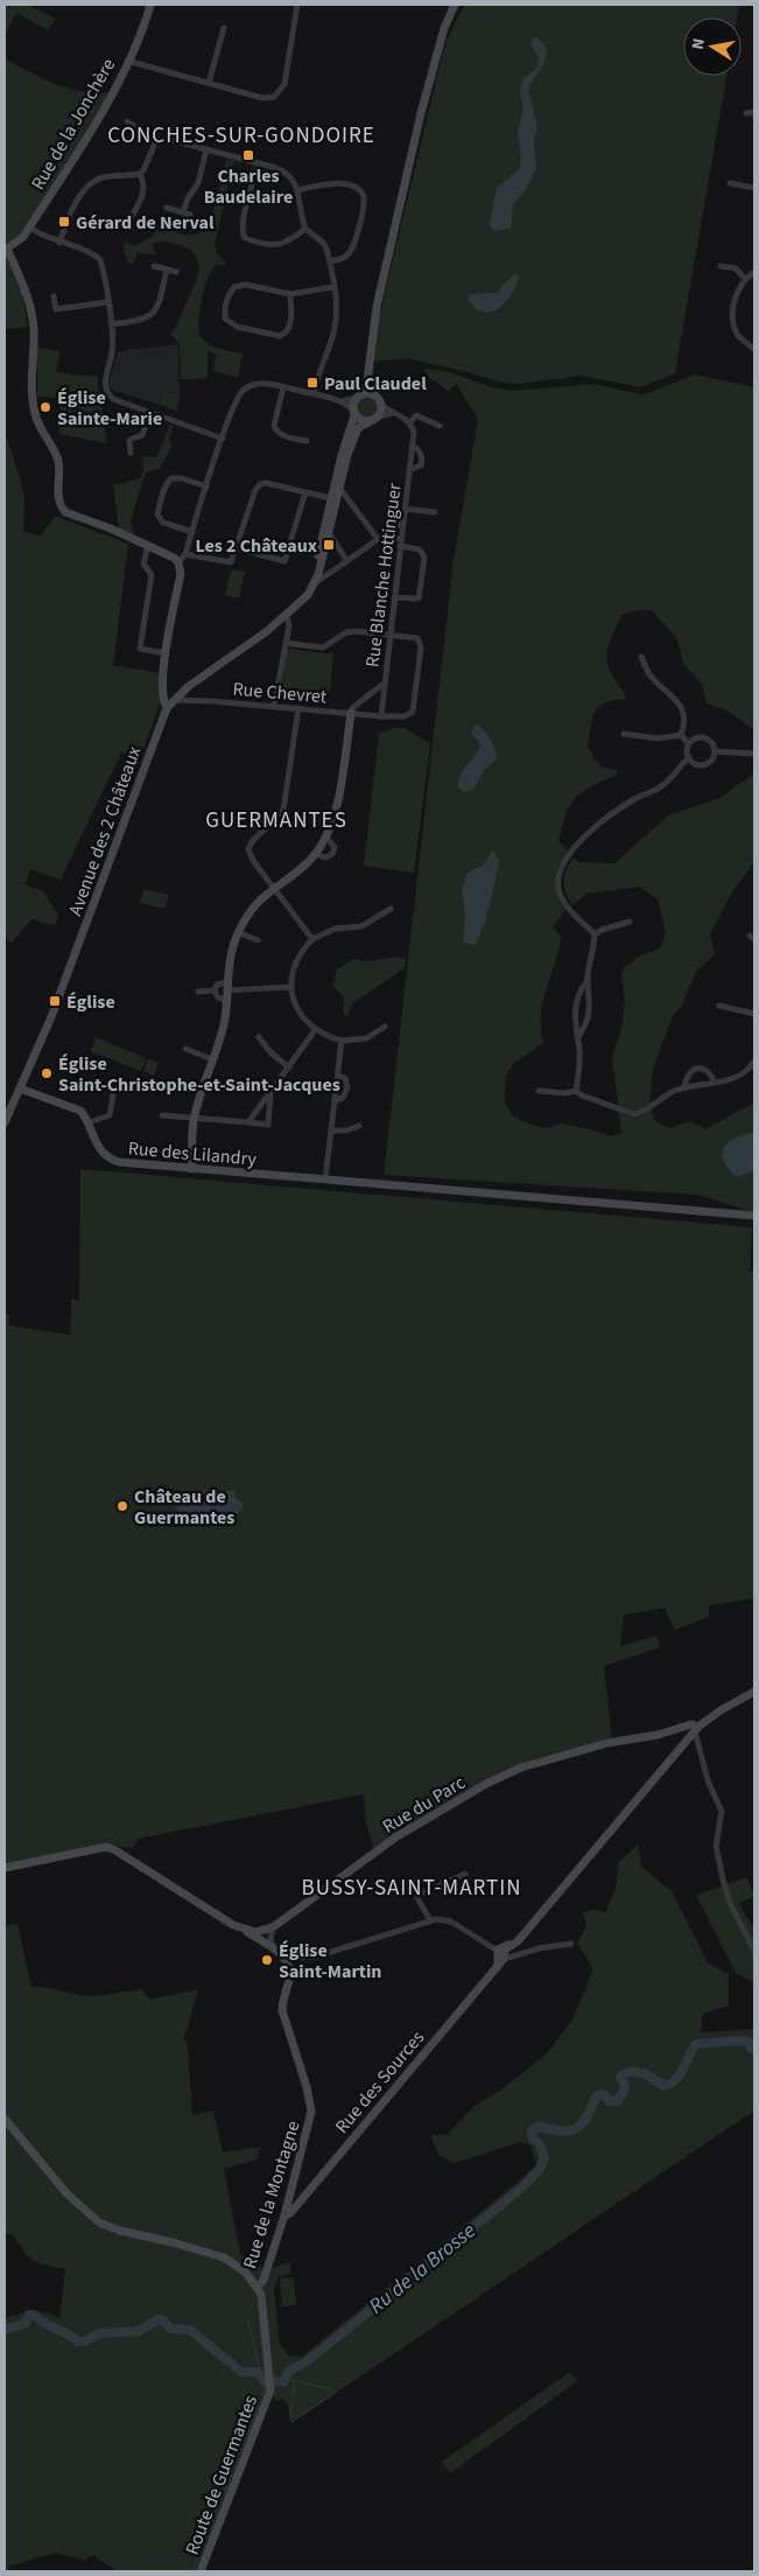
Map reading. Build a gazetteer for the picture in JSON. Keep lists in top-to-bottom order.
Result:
{
  "streets": {
    "street": [
      "Rue de la Jonchère",
      "Rue Blanche Hottinguer",
      "Rue Chevret",
      "Avenue des 2 Châteaux",
      "Rue des Lilandry",
      "Rue du Parc",
      "Rue des Sources",
      "Rue de la Montagne",
      "Route de Guermantes"
    ]
  },
  "crossings": [
    ["Rue Blanche Hottinguer", "Rue Chevret"],
    ["Rue Chevret", "Avenue des 2 Châteaux"],
    ["Rue du Parc", "Rue des Sources"],
    ["Rue des Sources", "Rue de la Montagne"],
    ["Rue de la Montagne", "Route de Guermantes"]
  ],
  "districts": ["CONCHES-SUR-GONDOIRE", "GUERMANTES", "BUSSY-SAINT-MARTIN"],
  "water": ["Ru de la Brosse"],
  "places": {
    "transit": [
      "Charles Baudelaire",
      "Gérard de Nerval",
      "Paul Claudel",
      "Les 2 Châteaux",
      "Église"
    ],
    "other": [
      "Église Sainte-Marie",
      "Église Saint-Christophe-et-Saint-Jacques",
      "Château de Guermantes",
      "Église Saint-Martin"
    ]
  },
  "north": "left"
}
